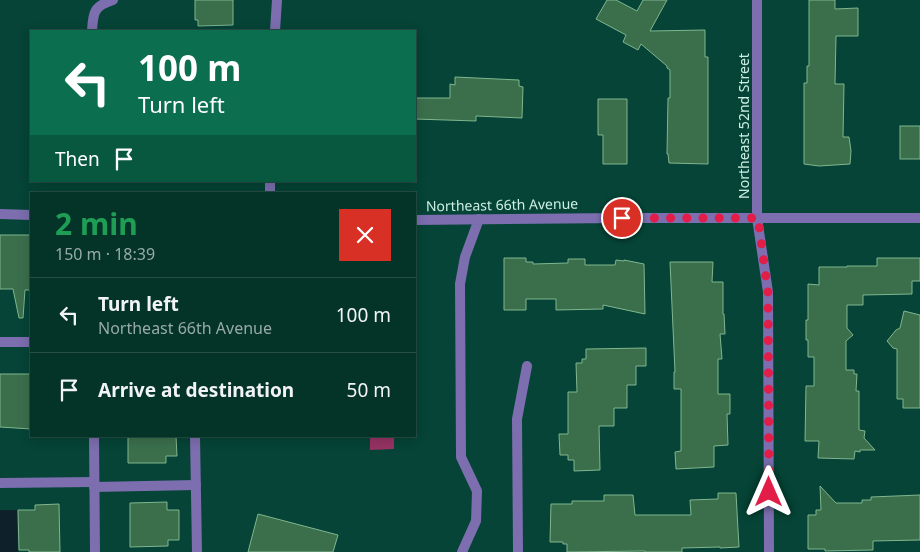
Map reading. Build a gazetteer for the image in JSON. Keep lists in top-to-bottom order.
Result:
{
  "streets": {
    "street": ["Northeast 52nd Street", "Northeast 66th Avenue"]
  },
  "crossings": [
    ["Northeast 52nd Street", "Northeast 66th Avenue"]
  ],
  "page": {
    "turn": ["100 m", "Turn left"],
    "then": "Then",
    "heading": ["2 min", "150 m · 18:39"],
    "list": [
      {
        "name": "Turn left",
        "note": "Northeast 66th Avenue",
        "value": "100 m"
      },
      {
        "name": "Arrive at destination",
        "value": "50 m"
      }
    ]
  }
}
